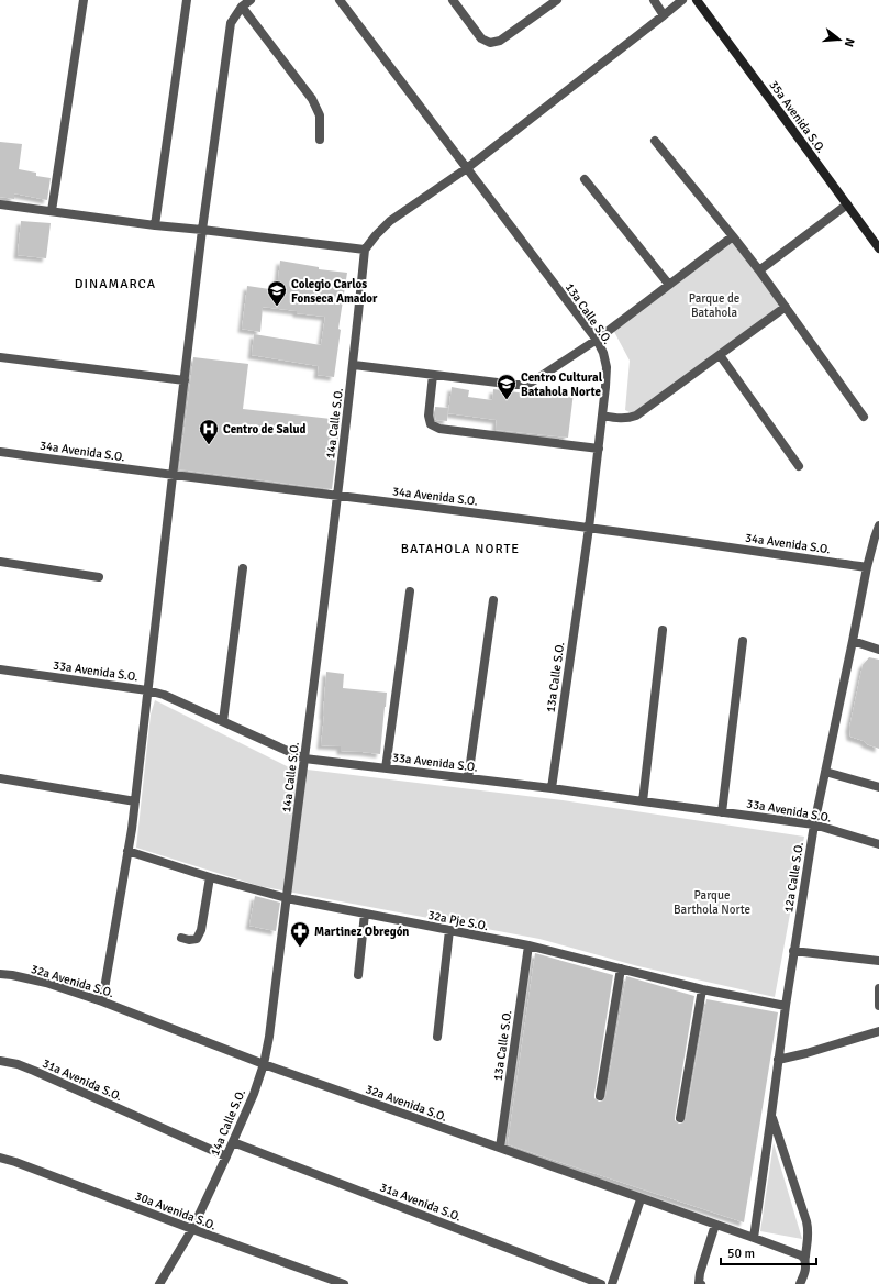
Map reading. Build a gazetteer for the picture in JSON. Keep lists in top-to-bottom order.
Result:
{
  "streets": {
    "main road": ["35a Avenida S.O."],
    "street": [
      "13a Calle S.O.",
      "14a Calle S.O.",
      "34a Avenida S.O.",
      "33a Avenida S.O.",
      "12a Calle S.O.",
      "32a Pje S.O.",
      "32a Avenida S.O.",
      "31a Avenida S.O.",
      "30a Avenida S.O."
    ]
  },
  "crossings": [
    ["13a Calle S.O.", "34a Avenida S.O."],
    ["13a Calle S.O.", "33a Avenida S.O."],
    ["13a Calle S.O.", "32a Pje S.O."],
    ["13a Calle S.O.", "32a Avenida S.O."],
    ["14a Calle S.O.", "34a Avenida S.O."],
    ["14a Calle S.O.", "33a Avenida S.O."],
    ["14a Calle S.O.", "32a Pje S.O."],
    ["14a Calle S.O.", "32a Avenida S.O."],
    ["14a Calle S.O.", "31a Avenida S.O."],
    ["14a Calle S.O.", "30a Avenida S.O."],
    ["34a Avenida S.O.", "12a Calle S.O."],
    ["33a Avenida S.O.", "12a Calle S.O."],
    ["12a Calle S.O.", "32a Pje S.O."],
    ["12a Calle S.O.", "32a Avenida S.O."]
  ],
  "districts": ["DINAMARCA", "BATAHOLA NORTE"],
  "parks": ["Parque de Batahola", "Parque Barthola Norte"],
  "places": {
    "school or university": ["Colegio Carlos Fonseca Amador", "Centro Cultural Batahola Norte"],
    "hospital": ["Centro de Salud"],
    "pharmacy": ["Martinez Obregón"]
  },
  "scale_bar": "50 m",
  "north": "right"
}
